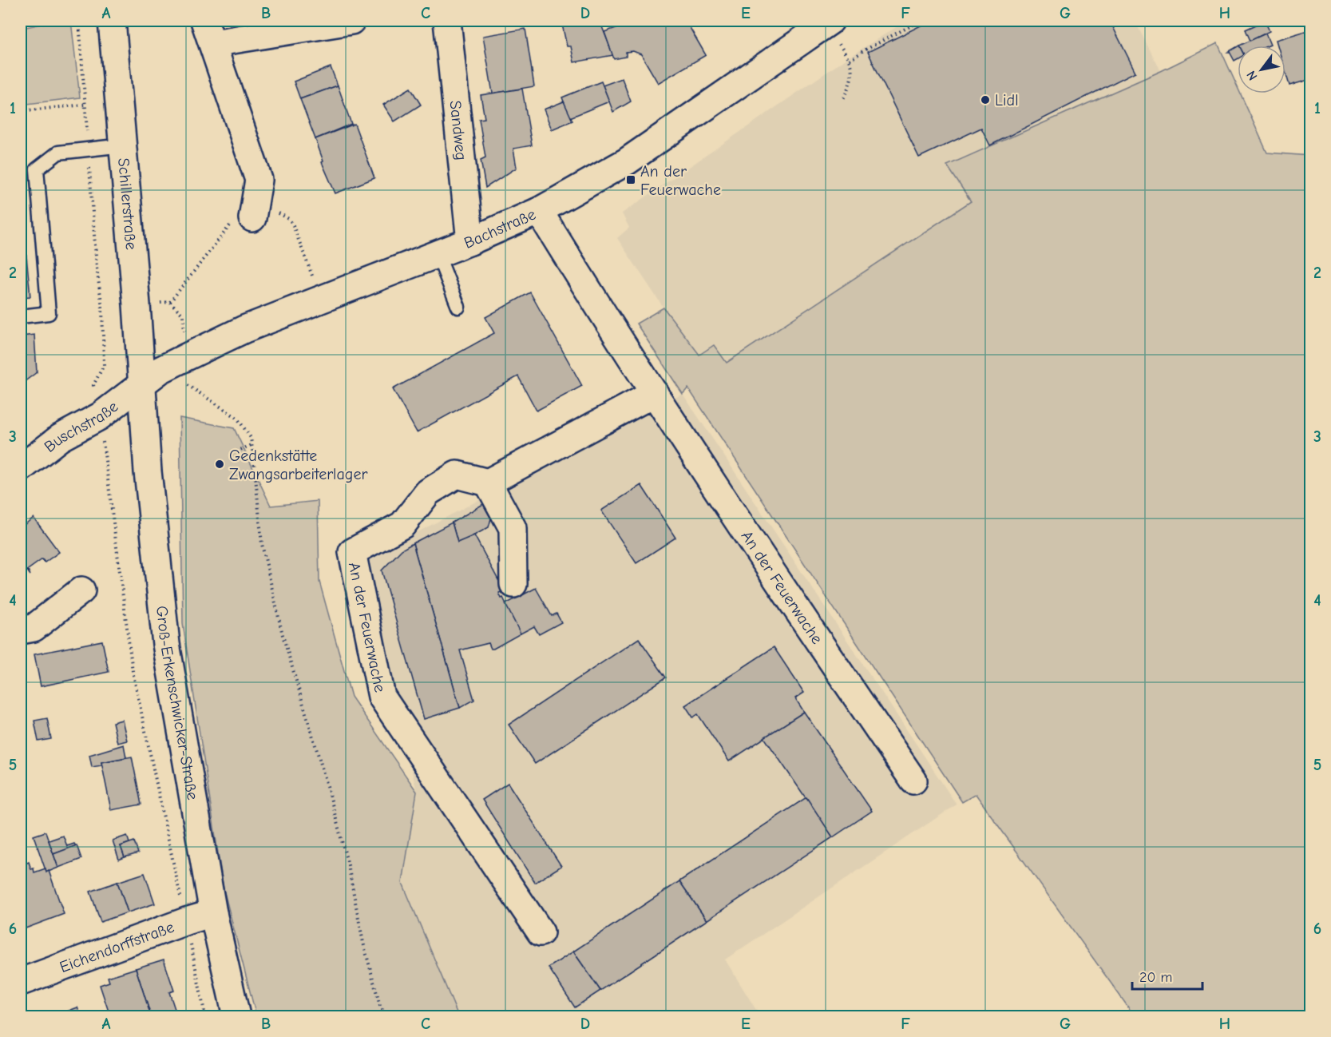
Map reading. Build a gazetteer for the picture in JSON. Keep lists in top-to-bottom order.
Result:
{
  "streets": {
    "street": [
      "Sandweg",
      "Schillerstraße",
      "Bachstraße",
      "Buschstraße",
      "An der Feuerwache",
      "Groß-Erkenschwicker-Straße",
      "Eichendorffstraße"
    ]
  },
  "crossings": [
    ["Sandweg", "Bachstraße"],
    ["Schillerstraße", "Bachstraße"],
    ["Schillerstraße", "Buschstraße"],
    ["Schillerstraße", "Groß-Erkenschwicker-Straße"],
    ["Bachstraße", "Buschstraße"],
    ["Bachstraße", "An der Feuerwache"],
    ["Bachstraße", "Groß-Erkenschwicker-Straße"],
    ["Buschstraße", "Groß-Erkenschwicker-Straße"],
    ["Groß-Erkenschwicker-Straße", "Eichendorffstraße"]
  ],
  "places": {
    "other": ["Lidl", "Gedenkstätte Zwangsarbeiterlager"],
    "transit": ["An der Feuerwache"]
  },
  "scale_bar": "20 m",
  "north": "bottom left",
  "grid": {
    "columns": [
      "A",
      "B",
      "C",
      "D",
      "E",
      "F",
      "G",
      "H"
    ],
    "rows": [
      "1",
      "2",
      "3",
      "4",
      "5",
      "6"
    ]
  }
}
